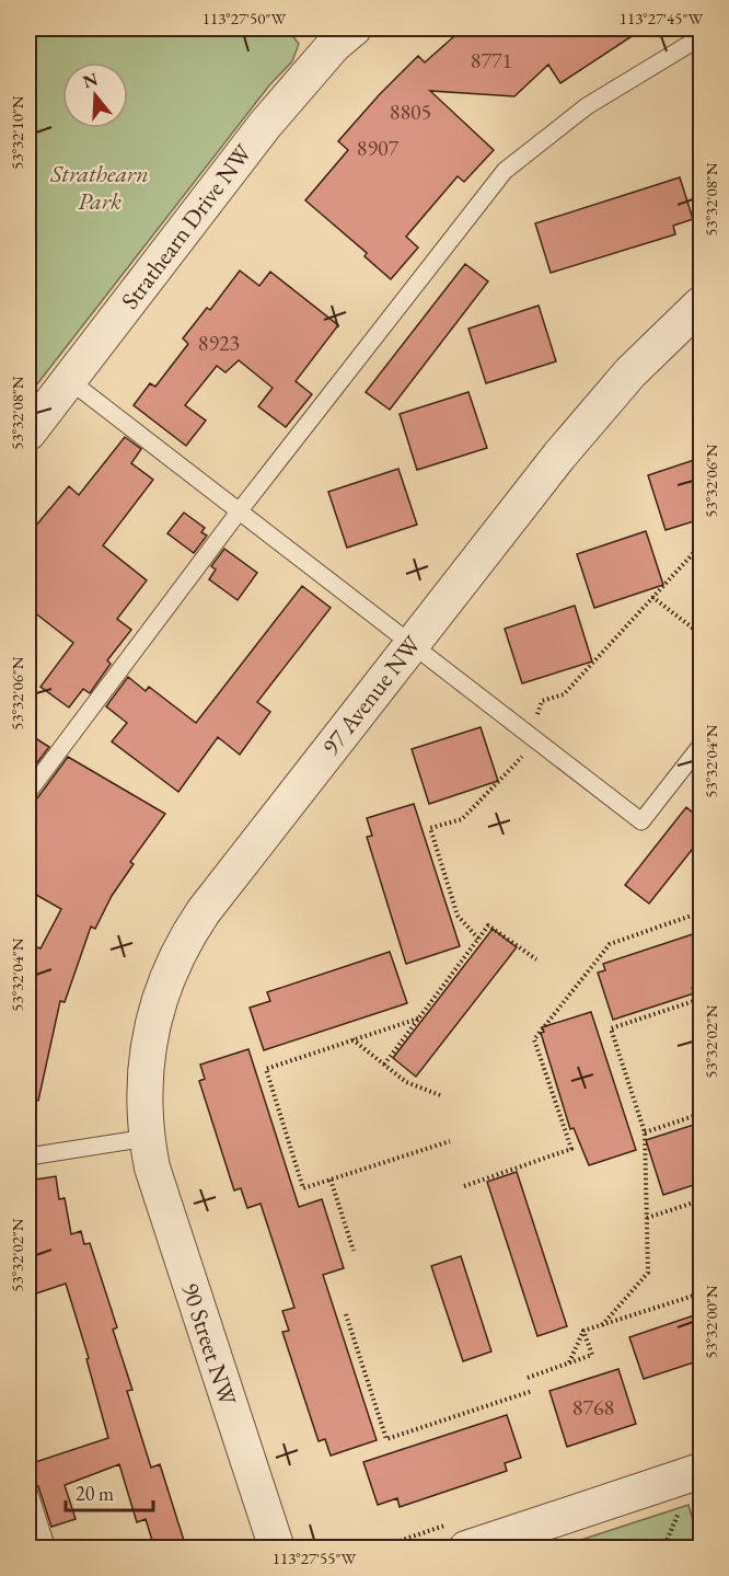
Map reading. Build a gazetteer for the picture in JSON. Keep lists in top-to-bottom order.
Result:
{
  "streets": {
    "street": ["Strathearn Drive NW", "97 Avenue NW", "90 Street NW"]
  },
  "crossings": [
    ["97 Avenue NW", "90 Street NW"]
  ],
  "parks": ["Strathearn Park"],
  "house_numbers": [
    "8771",
    "8805",
    "8907",
    "8923",
    "8768"
  ],
  "scale_bar": "20 m",
  "north": "top",
  "coordinates": [
    "113°27'50\"W",
    "113°27'45\"W",
    "53°32'10\"N",
    "53°32'08\"N",
    "53°32'06\"N",
    "53°32'04\"N",
    "53°32'02\"N",
    "53°32'00\"N",
    "113°27'55\"W"
  ]
}
